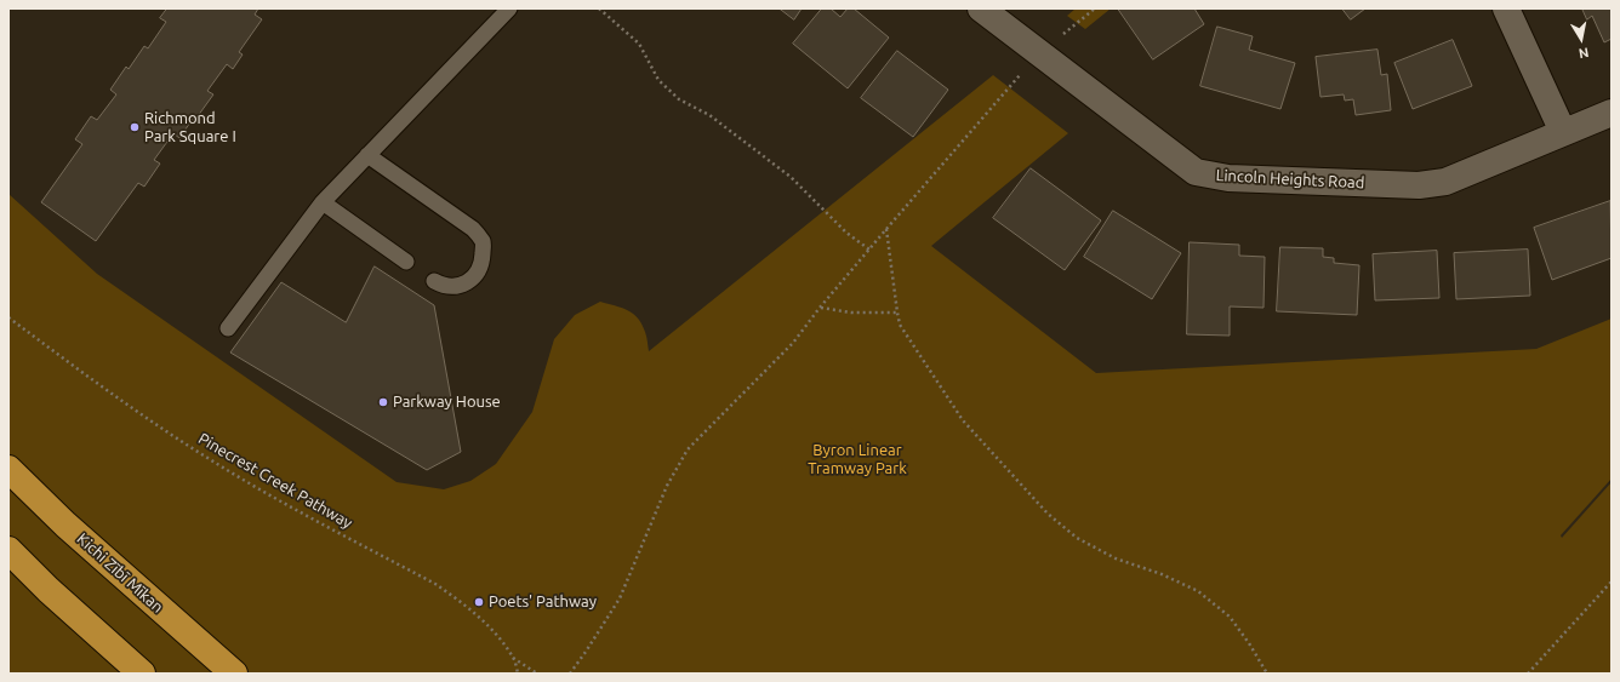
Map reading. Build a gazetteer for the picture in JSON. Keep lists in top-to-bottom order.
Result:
{
  "streets": {
    "highway": ["Kichi Zībī Mīkan"],
    "street": ["Lincoln Heights Road"],
    "path": ["Pinecrest Creek Pathway"]
  },
  "parks": ["Byron Linear Tramway Park"],
  "places": ["Richmond Park Square I", "Parkway House", "Poets' Pathway"],
  "north": "bottom"
}
